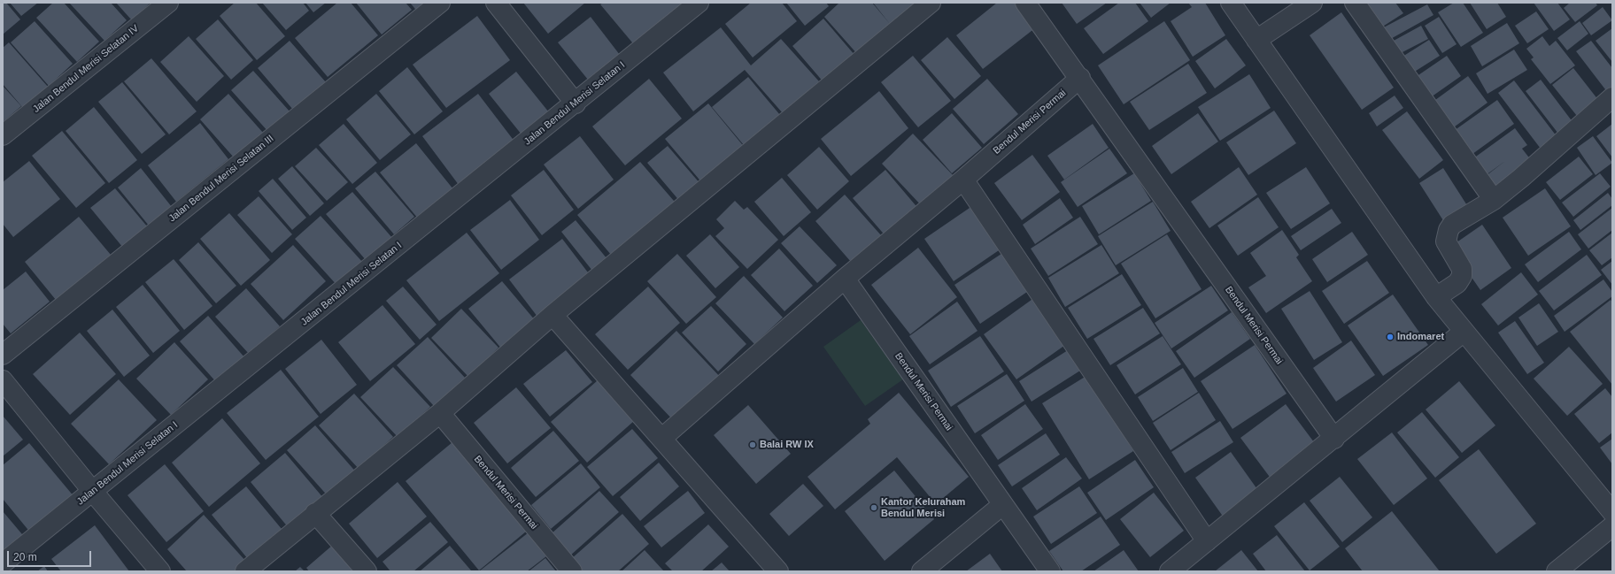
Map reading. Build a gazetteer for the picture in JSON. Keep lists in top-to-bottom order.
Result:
{
  "streets": {
    "street": [
      "Jalan Bendul Merisi Selatan IV",
      "Jalan Bendul Merisi Selatan I",
      "Bendul Merisi Permai",
      "Jalan Bendul Merisi Selatan III"
    ]
  },
  "places": ["Indomaret", "Balai RW IX", "Kantor Keluraham Bendul Merisi"],
  "scale_bar": "20 m"
}
